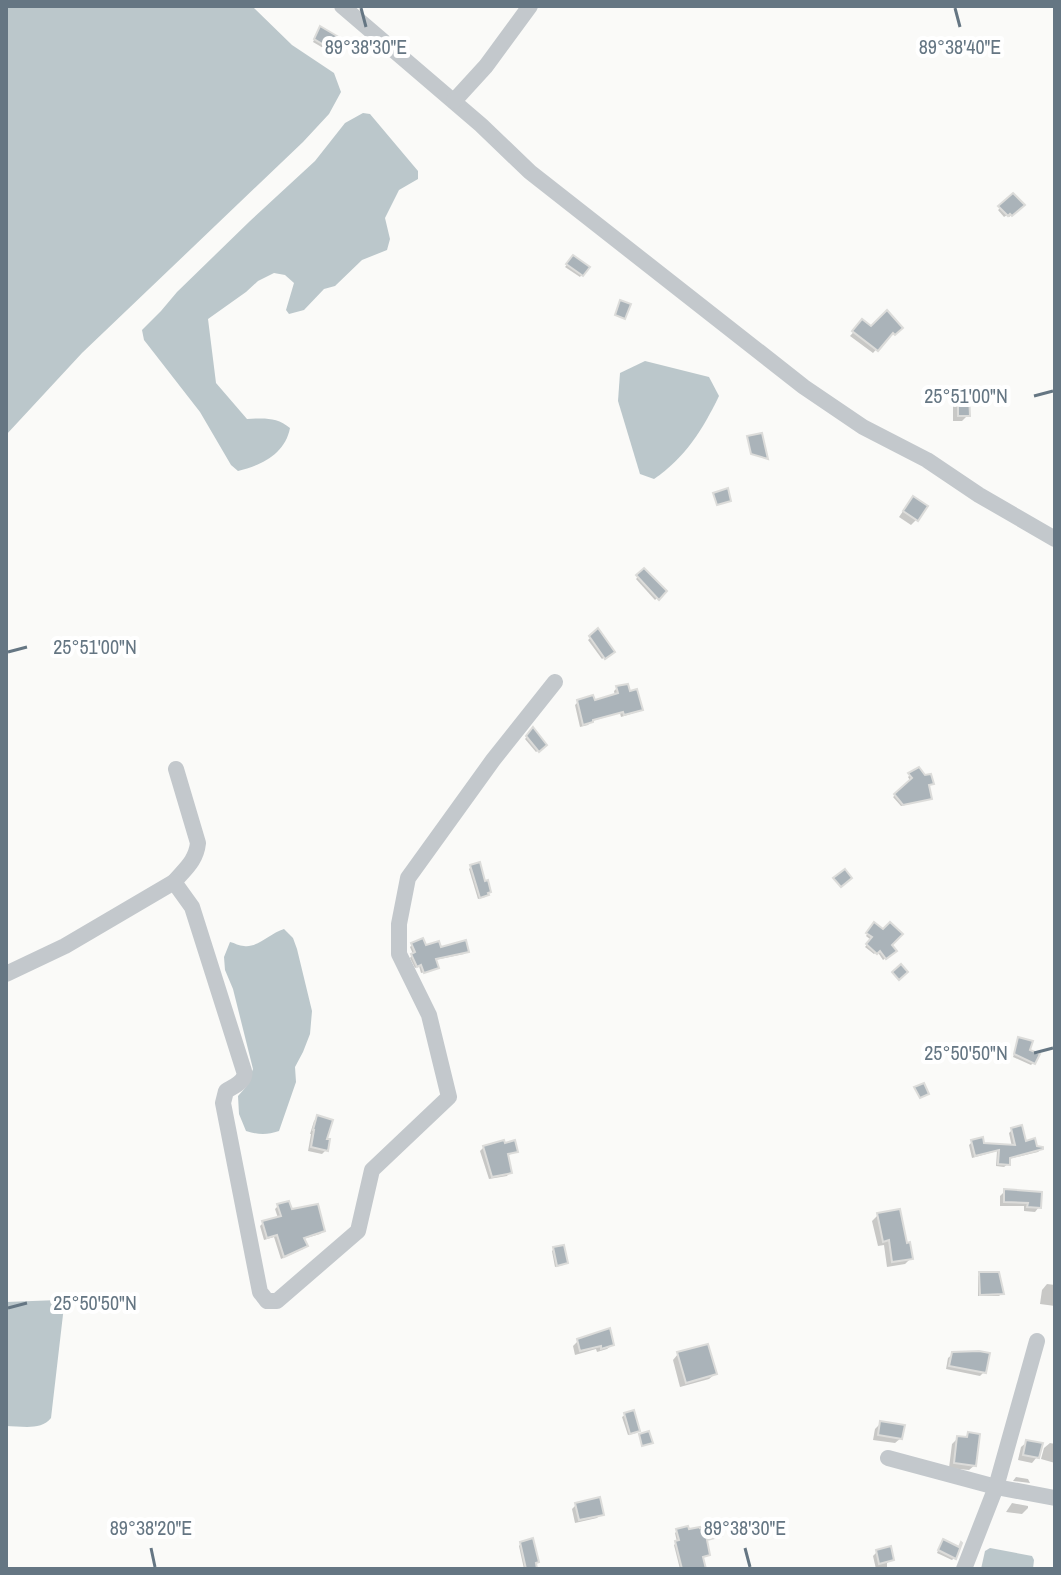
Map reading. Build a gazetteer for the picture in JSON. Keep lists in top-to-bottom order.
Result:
{
  "coordinates": [
    "89°38'30\"E",
    "89°38'40\"E",
    "25°51'00\"N",
    "25°50'50\"N",
    "89°38'20\"E"
  ]
}
